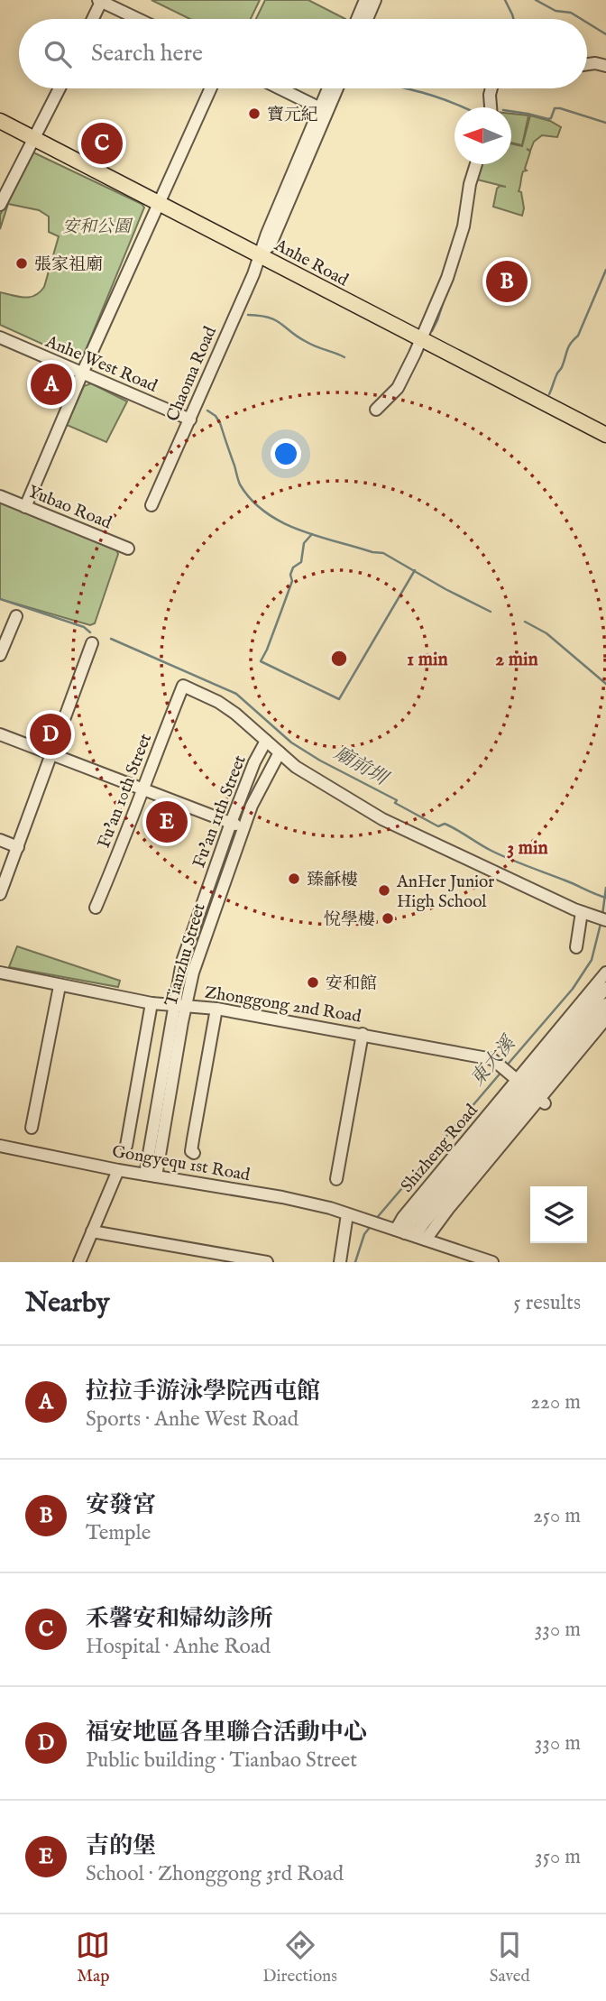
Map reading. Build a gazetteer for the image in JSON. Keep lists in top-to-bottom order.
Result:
{
  "streets": {
    "main road": ["Anhe Road"],
    "street": [
      "Anhe West Road",
      "Chaoma Road",
      "Yubao Road",
      "Fu’an 10th Street",
      "Fu’an 11th Street",
      "Tianzhu Street",
      "Zhonggong 2nd Road",
      "Shizheng Road",
      "Gongyequ 1st Road"
    ]
  },
  "crossings": [
    ["Anhe Road", "Chaoma Road"],
    ["Anhe West Road", "Chaoma Road"],
    ["Fu’an 10th Street", "Fu’an 11th Street"],
    ["Fu’an 11th Street", "Tianzhu Street"],
    ["Fu’an 11th Street", "Zhonggong 2nd Road"],
    ["Tianzhu Street", "Zhonggong 2nd Road"],
    ["Tianzhu Street", "Gongyequ 1st Road"],
    ["Zhonggong 2nd Road", "Shizheng Road"],
    ["Shizheng Road", "Gongyequ 1st Road"]
  ],
  "water": ["廟前圳", "東大溪"],
  "parks": ["安和公園"],
  "places": [
    "寶元紀",
    "張家祖廟",
    "臻龢樓",
    "AnHer Junior High School",
    "悅學樓",
    "安和館"
  ],
  "north": "left",
  "page": {
    "search": "Search here",
    "pins": [
      "C",
      "B",
      "A",
      "D",
      "E"
    ],
    "heading": ["Nearby", "5 results"],
    "list": [
      {
        "mark": "A",
        "name": "拉拉手游泳學院西屯館",
        "note": "Sports · Anhe West Road",
        "value": "220 m"
      },
      {
        "mark": "B",
        "name": "安發宮",
        "note": "Temple",
        "value": "250 m"
      },
      {
        "mark": "C",
        "name": "禾馨安和婦幼診所",
        "note": "Hospital · Anhe Road",
        "value": "330 m"
      },
      {
        "mark": "D",
        "name": "福安地區各里聯合活動中心",
        "note": "Public building · Tianbao Street",
        "value": "330 m"
      },
      {
        "mark": "E",
        "name": "吉的堡",
        "note": "School · Zhonggong 3rd Road",
        "value": "350 m"
      }
    ],
    "nav": ["Map", "Directions", "Saved"]
  },
  "rings": ["1 min", "2 min", "3 min"]
}
